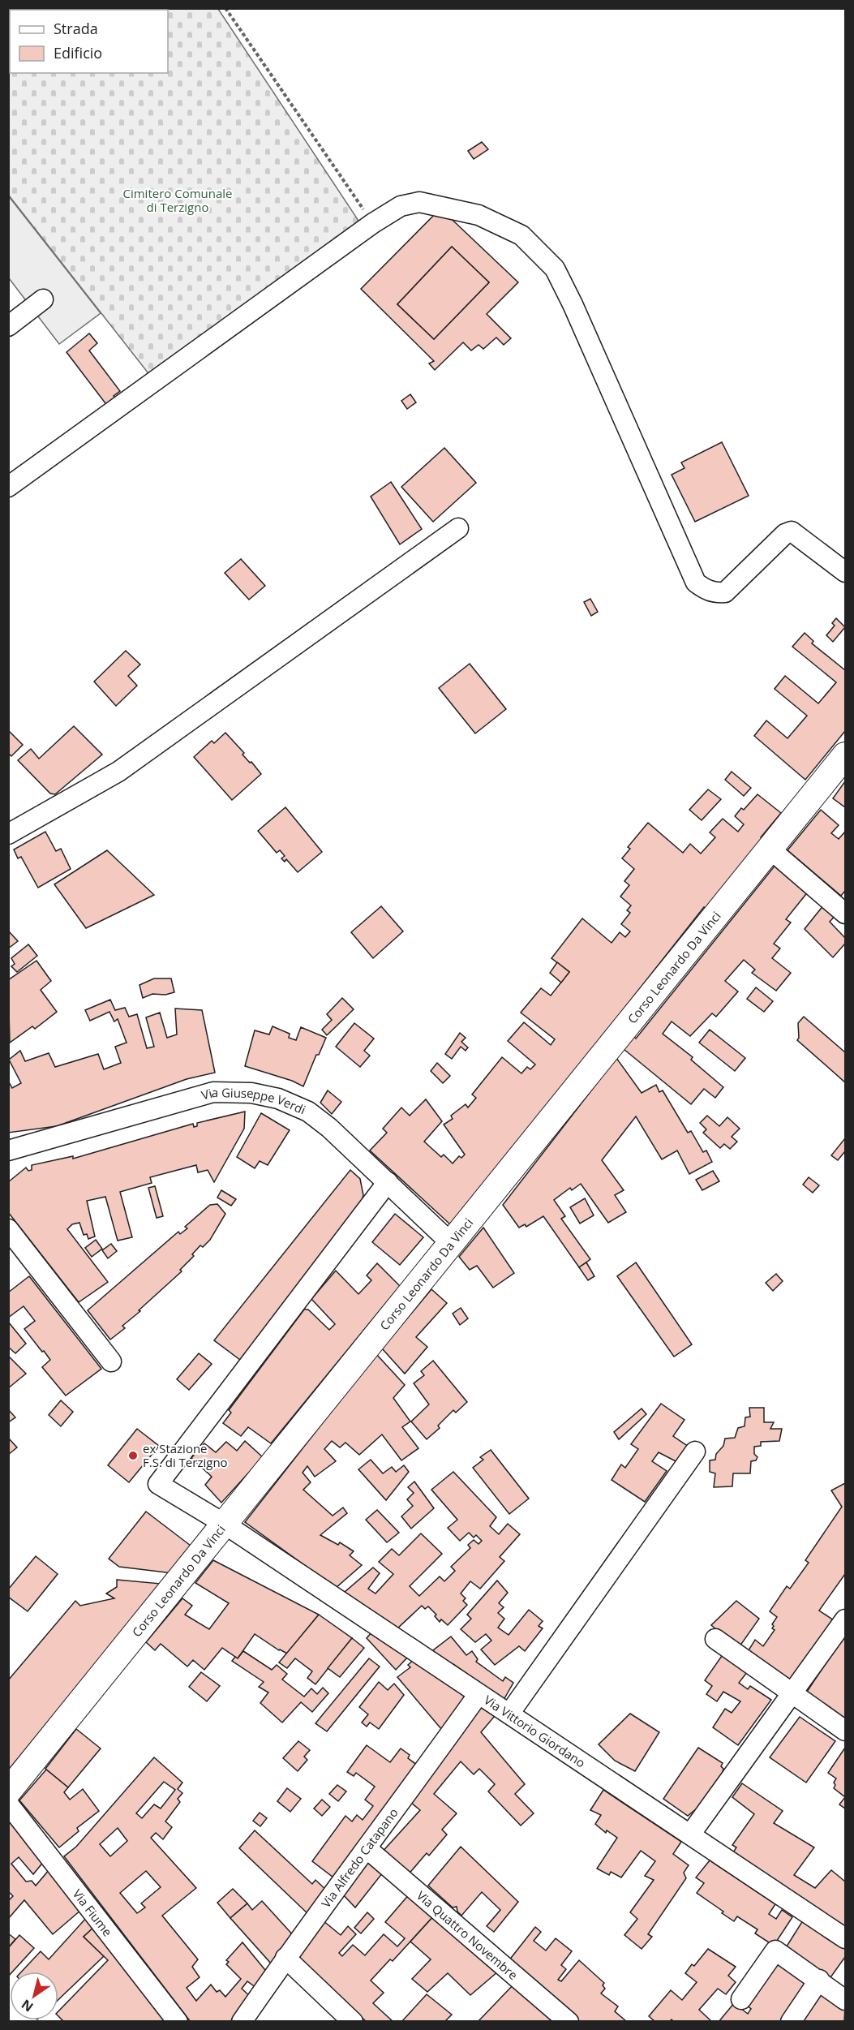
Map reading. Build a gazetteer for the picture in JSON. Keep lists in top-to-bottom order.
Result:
{
  "streets": {
    "main road": ["Corso Leonardo Da Vinci"],
    "street": [
      "Via Giuseppe Verdi",
      "Via Vittorio Giordano",
      "Via Alfredo Catapano",
      "Via Fiume",
      "Via Quattro Novembre"
    ]
  },
  "crossings": [
    ["Corso Leonardo Da Vinci", "Via Giuseppe Verdi"],
    ["Corso Leonardo Da Vinci", "Via Vittorio Giordano"],
    ["Via Giuseppe Verdi", "Via Vittorio Giordano"],
    ["Via Vittorio Giordano", "Via Alfredo Catapano"],
    ["Via Alfredo Catapano", "Via Quattro Novembre"]
  ],
  "parks": ["Cimitero Comunale di Terzigno"],
  "places": ["ex Stazione F.S. di Terzigno"],
  "legend": ["Strada", "Edificio"],
  "north": "bottom left"
}
